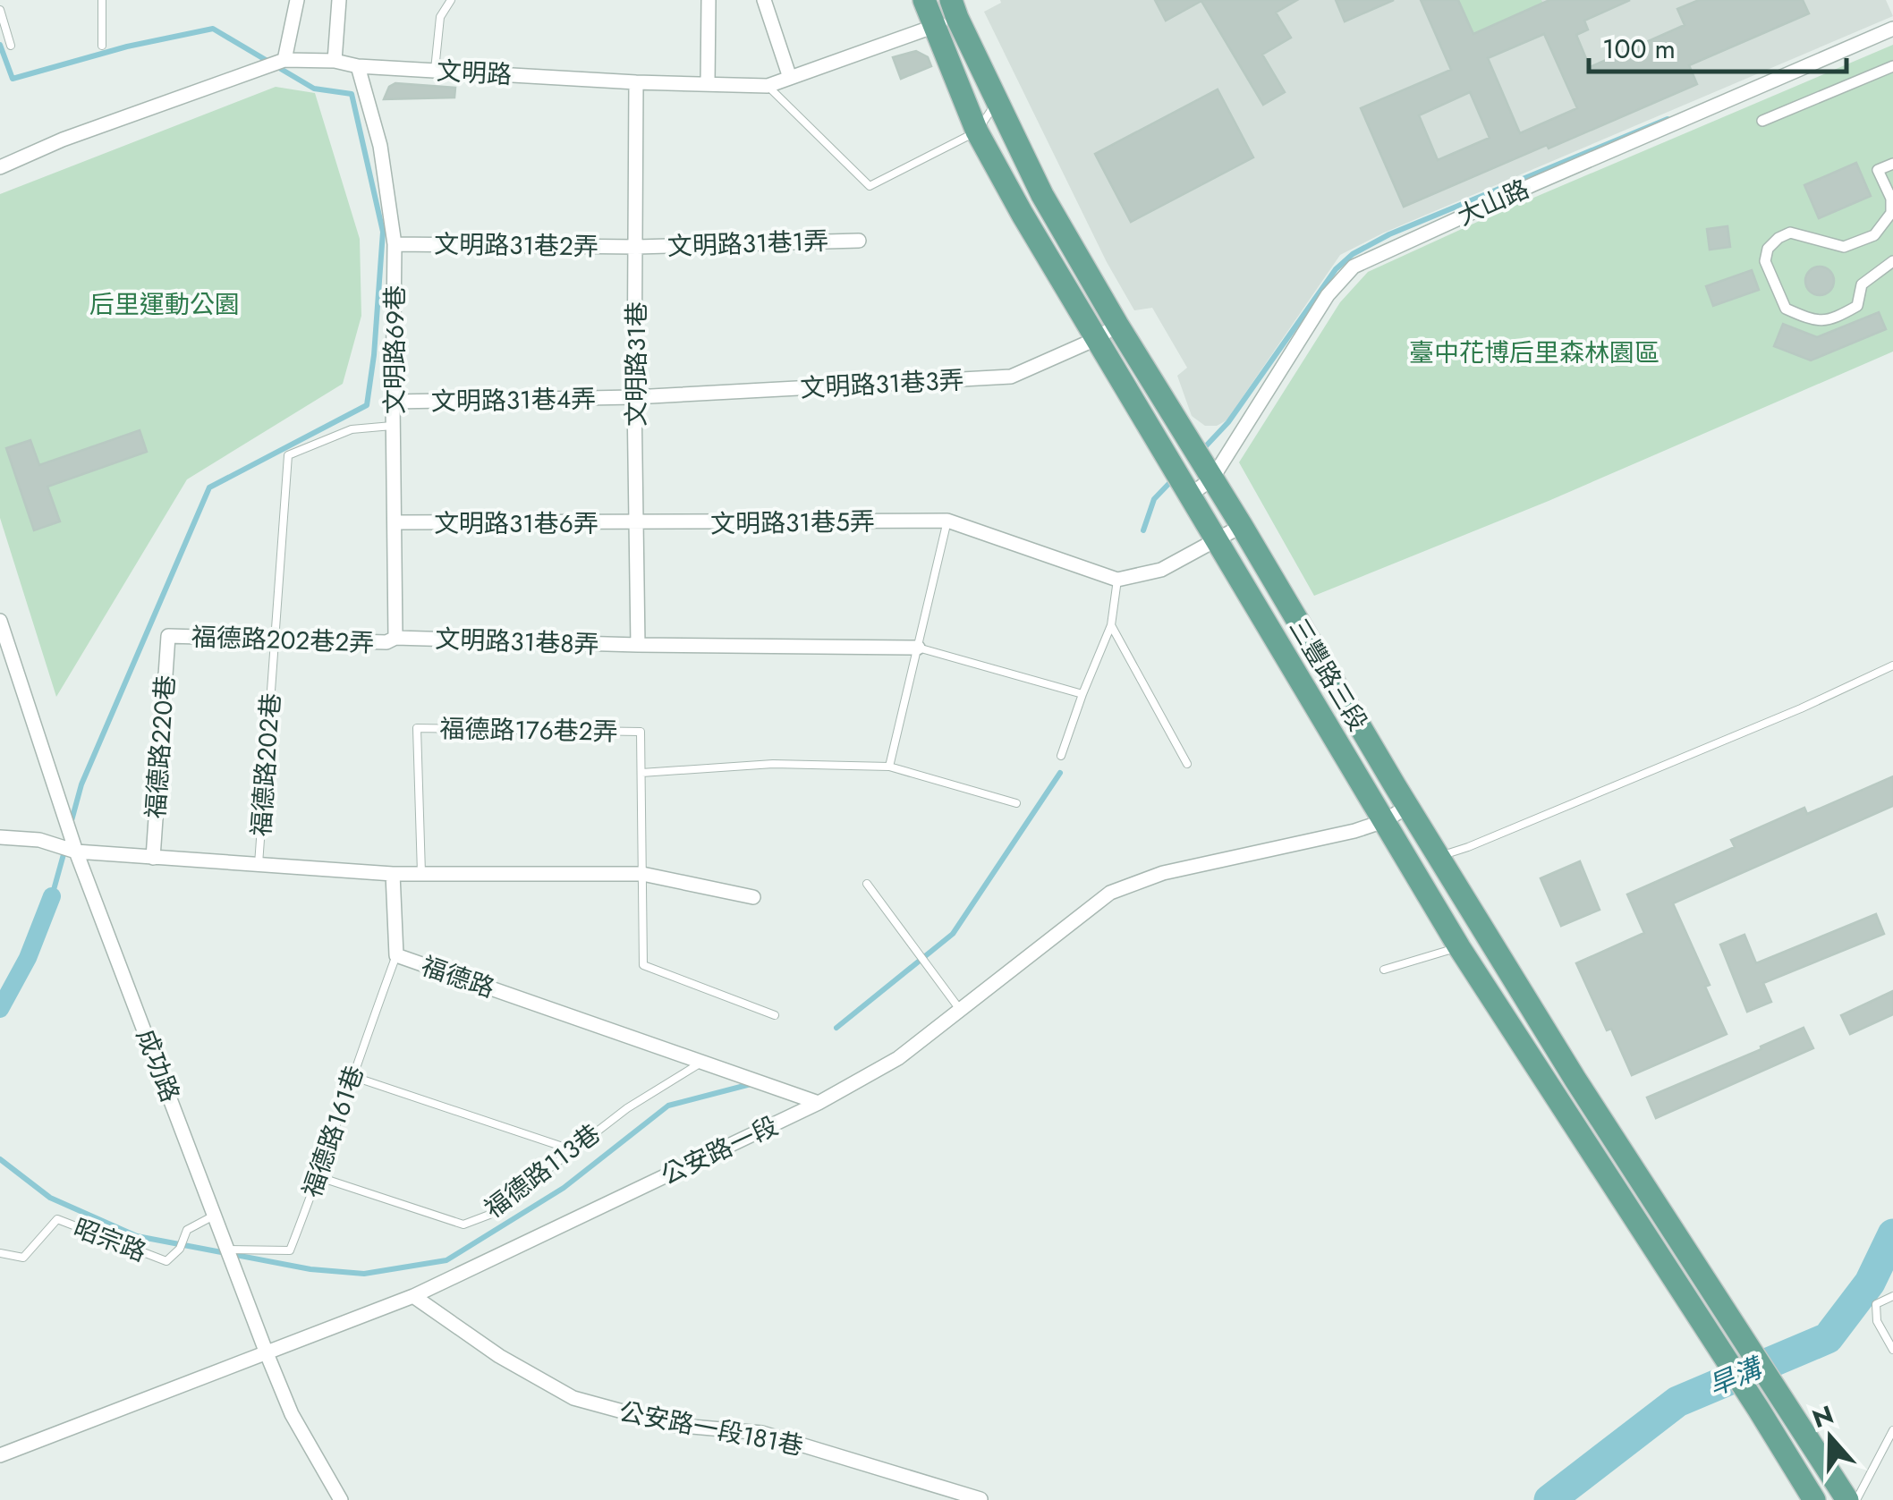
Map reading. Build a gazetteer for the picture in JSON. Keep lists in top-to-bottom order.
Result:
{
  "streets": {
    "main road": ["三豐路三段"],
    "street": [
      "文明路",
      "大山路",
      "文明路31巷1弄",
      "文明路31巷2弄",
      "文明路69巷",
      "文明路31巷",
      "文明路31巷3弄",
      "文明路31巷4弄",
      "文明路31巷5弄",
      "文明路31巷6弄",
      "福德路202巷2弄",
      "文明路31巷8弄",
      "福德路220巷",
      "福德路",
      "成功路",
      "公安路一段",
      "公安路一段181巷"
    ],
    "lane": [
      "福德路176巷2弄",
      "福德路202巷",
      "福德路161巷",
      "福德路113巷",
      "昭宗路"
    ]
  },
  "crossings": [
    ["文明路", "文明路69巷"],
    ["文明路", "文明路31巷"],
    ["文明路", "三豐路三段"],
    ["大山路", "三豐路三段"],
    ["文明路31巷1弄", "文明路31巷2弄"],
    ["文明路31巷1弄", "文明路31巷"],
    ["文明路31巷2弄", "文明路69巷"],
    ["文明路31巷2弄", "文明路31巷"],
    ["文明路69巷", "文明路31巷4弄"],
    ["文明路69巷", "文明路31巷6弄"],
    ["文明路69巷", "福德路202巷2弄"],
    ["文明路69巷", "文明路31巷8弄"],
    ["文明路69巷", "福德路202巷"],
    ["文明路31巷", "文明路31巷3弄"],
    ["文明路31巷", "文明路31巷4弄"],
    ["文明路31巷", "文明路31巷5弄"],
    ["文明路31巷", "文明路31巷6弄"],
    ["文明路31巷", "文明路31巷8弄"],
    ["文明路31巷3弄", "文明路31巷4弄"],
    ["文明路31巷3弄", "三豐路三段"],
    ["文明路31巷5弄", "文明路31巷6弄"],
    ["福德路202巷2弄", "文明路31巷8弄"],
    ["福德路202巷2弄", "福德路220巷"],
    ["福德路202巷2弄", "福德路202巷"],
    ["三豐路三段", "公安路一段"],
    ["福德路", "福德路161巷"],
    ["福德路", "公安路一段"],
    ["福德路", "福德路113巷"],
    ["成功路", "福德路161巷"],
    ["成功路", "公安路一段"],
    ["成功路", "昭宗路"],
    ["福德路161巷", "福德路113巷"],
    ["公安路一段", "公安路一段181巷"]
  ],
  "water": ["旱溝"],
  "parks": ["后里運動公園", "臺中花博后里森林園區"],
  "scale_bar": "100 m",
  "north": "top"
}
